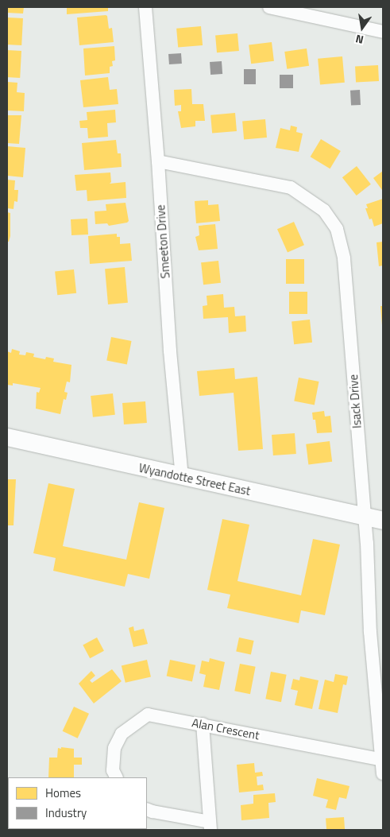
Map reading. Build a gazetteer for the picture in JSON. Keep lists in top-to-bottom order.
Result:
{
  "streets": {
    "street": [
      "Smeeton Drive",
      "Isack Drive",
      "Wyandotte Street East",
      "Alan Crescent"
    ]
  },
  "crossings": [
    ["Smeeton Drive", "Isack Drive"],
    ["Smeeton Drive", "Wyandotte Street East"],
    ["Isack Drive", "Wyandotte Street East"],
    ["Isack Drive", "Alan Crescent"]
  ],
  "legend": ["Homes", "Industry"],
  "north": "bottom"
}
